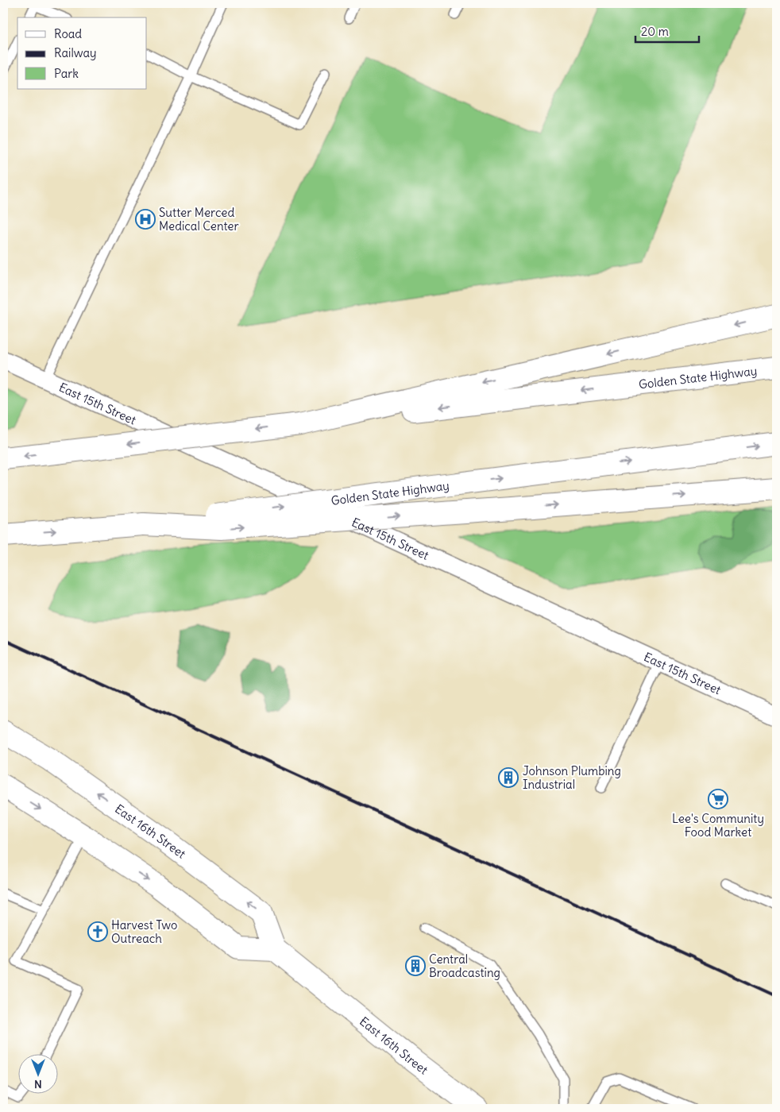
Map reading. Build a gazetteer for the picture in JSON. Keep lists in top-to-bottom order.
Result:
{
  "streets": {
    "main road": ["Golden State Highway", "East 16th Street"],
    "street": ["East 15th Street"]
  },
  "places": {
    "hospital": ["Sutter Merced Medical Center"],
    "building": ["Johnson Plumbing Industrial", "Central Broadcasting"],
    "supermarket": ["Lee's Community Food Market"],
    "church": ["Harvest Two Outreach"]
  },
  "legend": ["Road", "Railway", "Park"],
  "scale_bar": "20 m",
  "north": "bottom"
}
